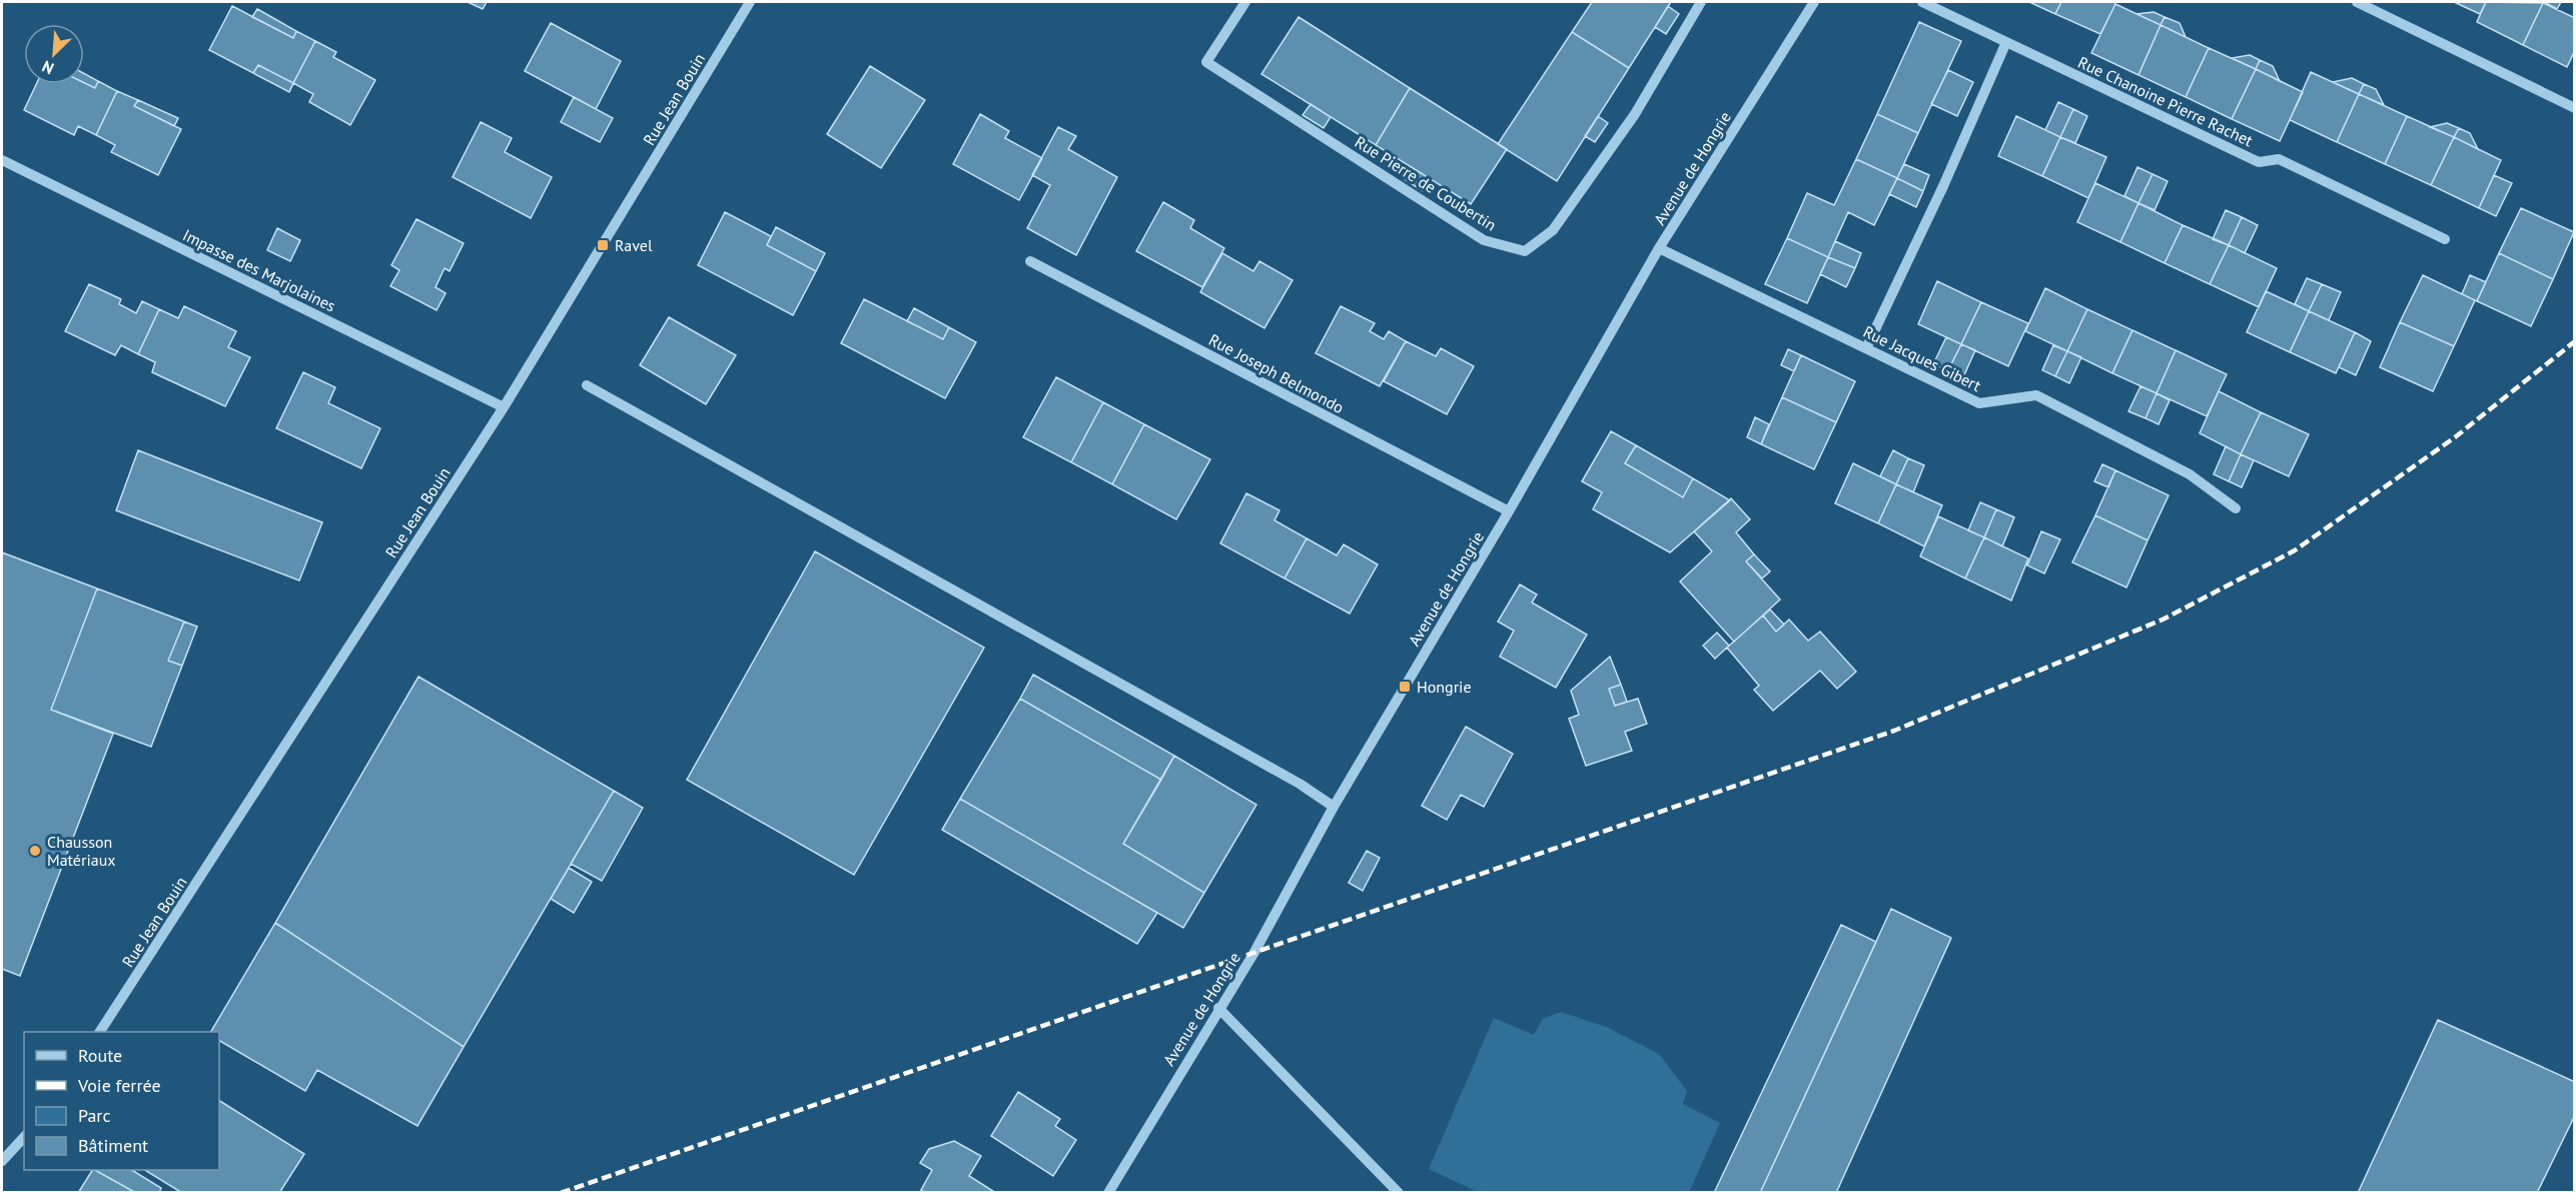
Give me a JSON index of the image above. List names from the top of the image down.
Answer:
{
  "streets": {
    "street": [
      "Rue Jean Bouin",
      "Rue Chanoine Pierre Rachet",
      "Avenue de Hongrie",
      "Rue Pierre de Coubertin",
      "Impasse des Marjolaines",
      "Rue Jacques Gibert",
      "Rue Joseph Belmondo"
    ]
  },
  "crossings": [
    ["Rue Jean Bouin", "Impasse des Marjolaines"],
    ["Avenue de Hongrie", "Rue Jacques Gibert"],
    ["Avenue de Hongrie", "Rue Joseph Belmondo"]
  ],
  "places": {
    "transit": ["Ravel", "Hongrie"],
    "other": ["Chausson Matériaux"]
  },
  "legend": [
    "Route",
    "Voie ferrée",
    "Parc",
    "Bâtiment"
  ],
  "north": "bottom left"
}
